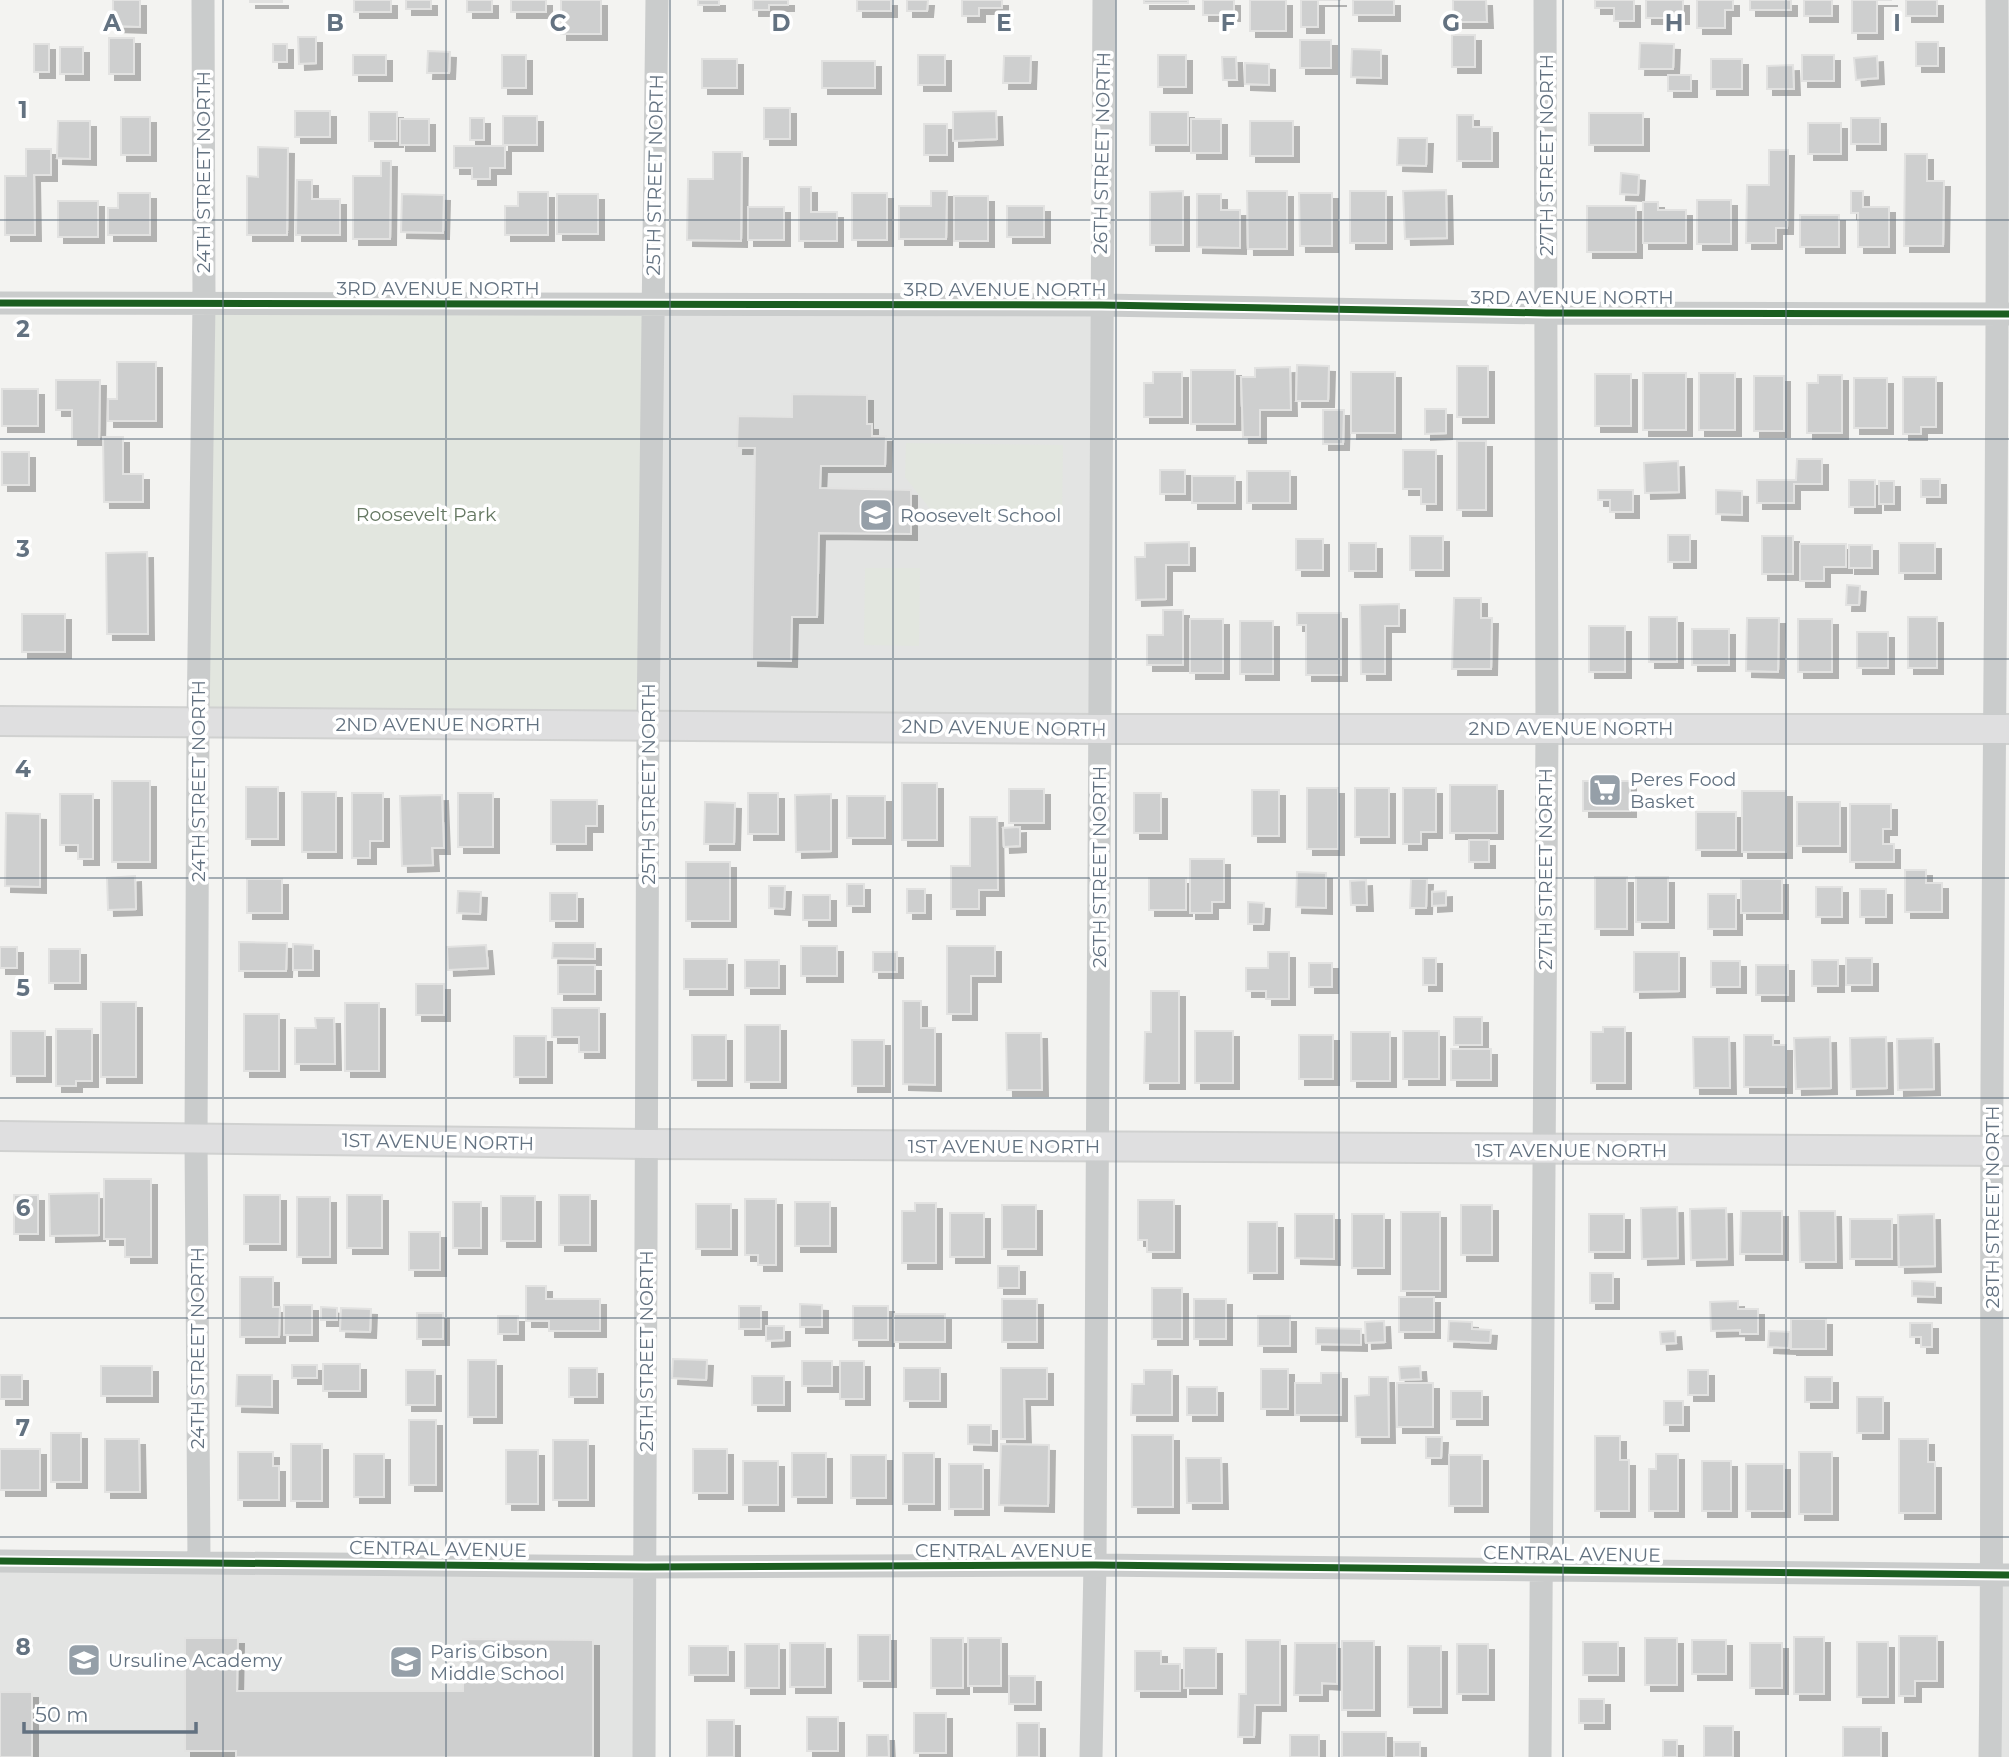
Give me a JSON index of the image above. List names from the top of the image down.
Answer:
{
  "streets": {
    "main road": ["2ND AVENUE NORTH", "1ST AVENUE NORTH"],
    "street": [
      "26TH STREET NORTH",
      "27TH STREET NORTH",
      "24TH STREET NORTH",
      "25TH STREET NORTH",
      "3RD AVENUE NORTH",
      "28TH STREET NORTH",
      "CENTRAL AVENUE"
    ]
  },
  "crossings": [
    ["26TH STREET NORTH", "3RD AVENUE NORTH"],
    ["26TH STREET NORTH", "2ND AVENUE NORTH"],
    ["26TH STREET NORTH", "1ST AVENUE NORTH"],
    ["26TH STREET NORTH", "CENTRAL AVENUE"],
    ["27TH STREET NORTH", "3RD AVENUE NORTH"],
    ["27TH STREET NORTH", "2ND AVENUE NORTH"],
    ["27TH STREET NORTH", "1ST AVENUE NORTH"],
    ["27TH STREET NORTH", "CENTRAL AVENUE"],
    ["24TH STREET NORTH", "3RD AVENUE NORTH"],
    ["24TH STREET NORTH", "2ND AVENUE NORTH"],
    ["24TH STREET NORTH", "1ST AVENUE NORTH"],
    ["24TH STREET NORTH", "CENTRAL AVENUE"],
    ["25TH STREET NORTH", "3RD AVENUE NORTH"],
    ["25TH STREET NORTH", "2ND AVENUE NORTH"],
    ["25TH STREET NORTH", "1ST AVENUE NORTH"],
    ["25TH STREET NORTH", "CENTRAL AVENUE"],
    ["3RD AVENUE NORTH", "28TH STREET NORTH"],
    ["2ND AVENUE NORTH", "28TH STREET NORTH"],
    ["1ST AVENUE NORTH", "28TH STREET NORTH"],
    ["28TH STREET NORTH", "CENTRAL AVENUE"]
  ],
  "parks": ["Roosevelt Park"],
  "places": {
    "school or university": ["Roosevelt School", "Ursuline Academy", "Paris Gibson Middle School"],
    "supermarket": ["Peres Food Basket"]
  },
  "scale_bar": "50 m",
  "grid": {
    "columns": [
      "A",
      "B",
      "C",
      "D",
      "E",
      "F",
      "G",
      "H",
      "I"
    ],
    "rows": [
      "1",
      "2",
      "3",
      "4",
      "5",
      "6",
      "7",
      "8"
    ]
  }
}
